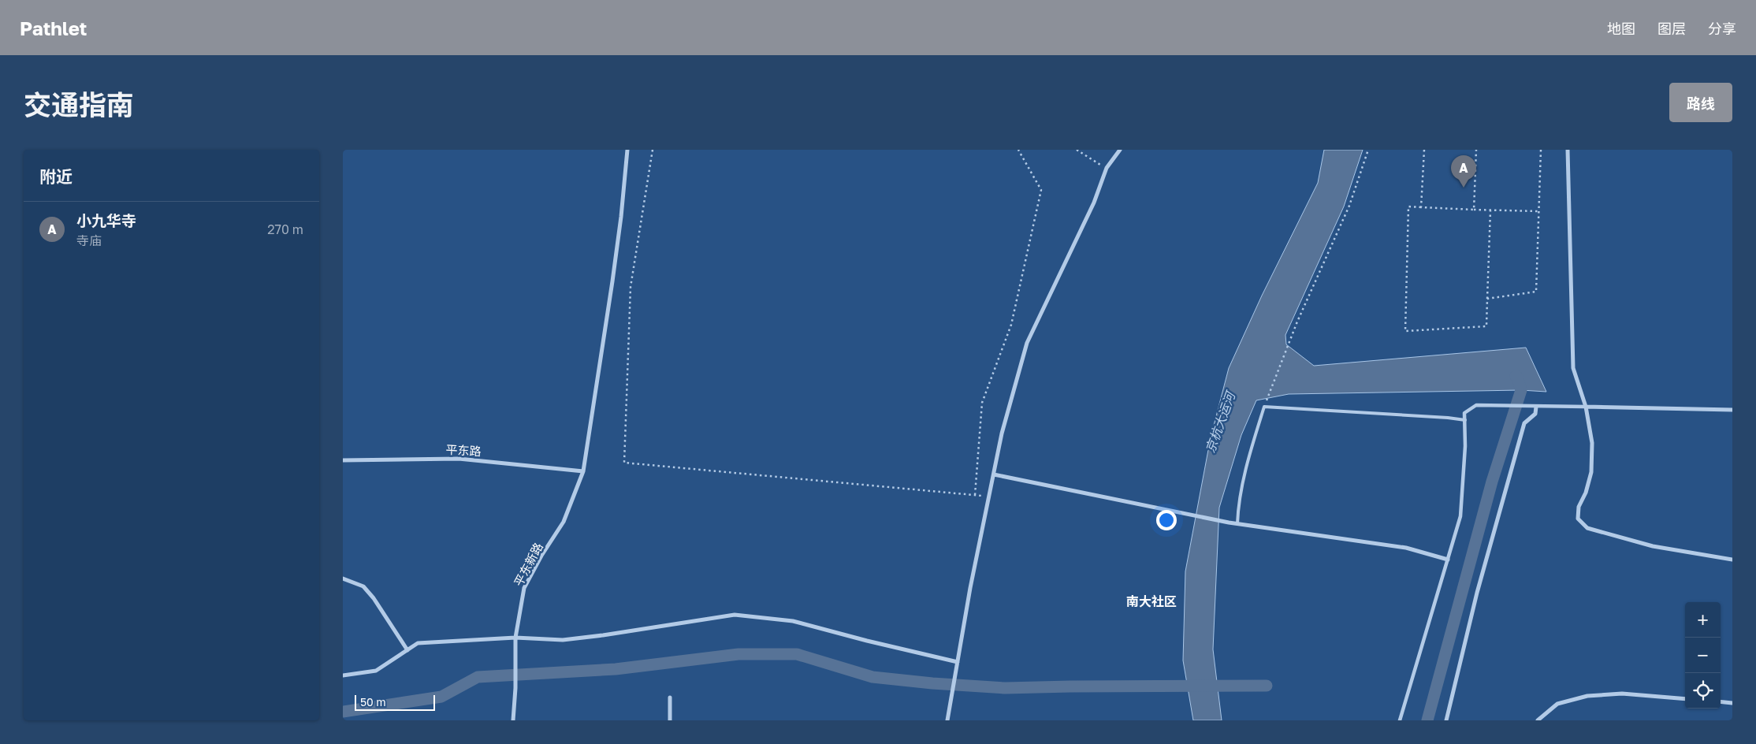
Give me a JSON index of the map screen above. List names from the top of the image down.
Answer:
{
  "streets": {
    "street": ["平东路", "平东新路"]
  },
  "crossings": [
    ["平东路", "平东新路"]
  ],
  "districts": ["南大社区"],
  "water": ["京杭大运河"],
  "scale_bar": "50 m",
  "page": {
    "header": "Pathlet",
    "nav": ["地图", "图层", "分享"],
    "title": "交通指南",
    "buttons": "路线",
    "heading": "附近",
    "pins": "A",
    "list": [
      {
        "mark": "A",
        "name": "小九华寺",
        "note": "寺庙",
        "value": "270 m"
      }
    ],
    "map_buttons": ["+", "−"],
    "scale": "50 m"
  }
}
